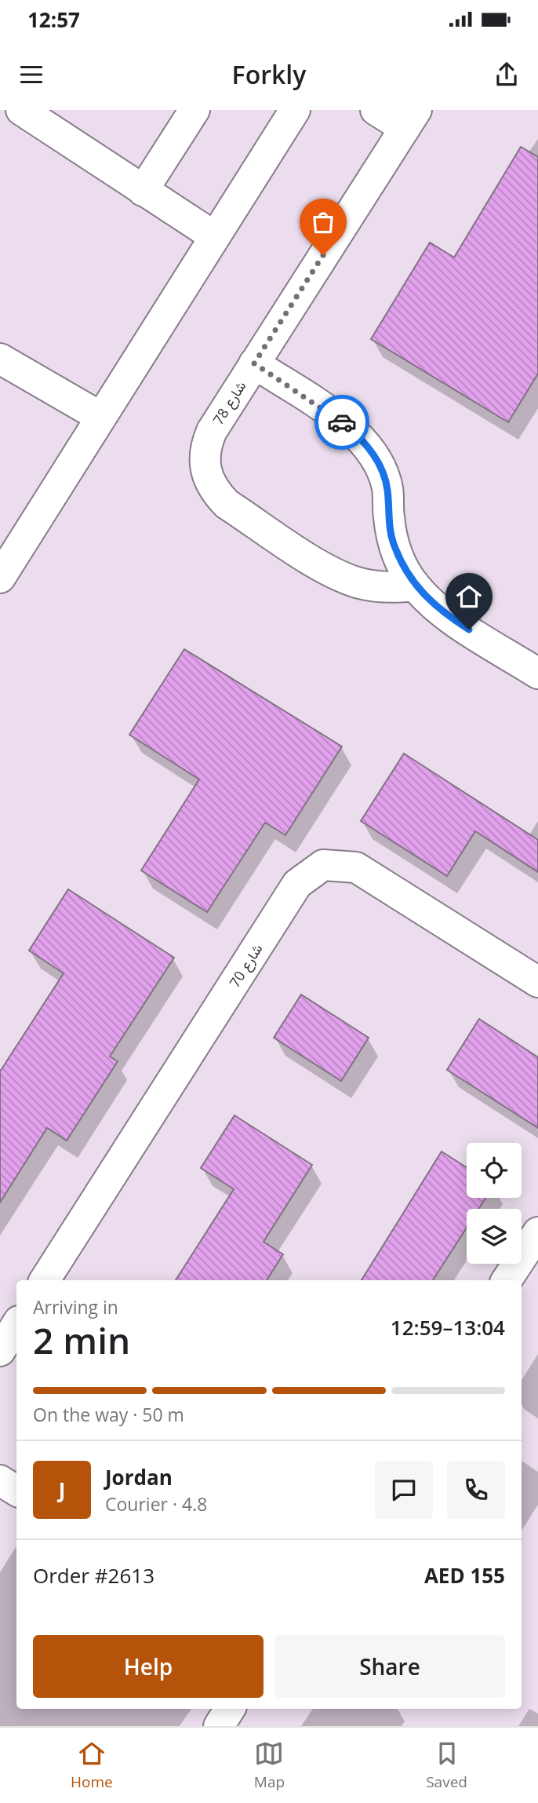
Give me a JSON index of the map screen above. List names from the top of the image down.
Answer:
{
  "streets": {
    "street": ["شارع 78", "شارع 70"]
  },
  "page": {
    "status": "12:57",
    "header": "Forkly",
    "heading": ["2 min", "Arriving in", "12:59–13:04"],
    "panel": [
      "Jordan",
      "Courier · 4.8",
      "Order #2613",
      "AED 155"
    ],
    "bar": "On the way · 50 m",
    "round": "J",
    "buttons": ["Help", "Share"],
    "tabs": ["Home", "Map", "Saved"]
  }
}
